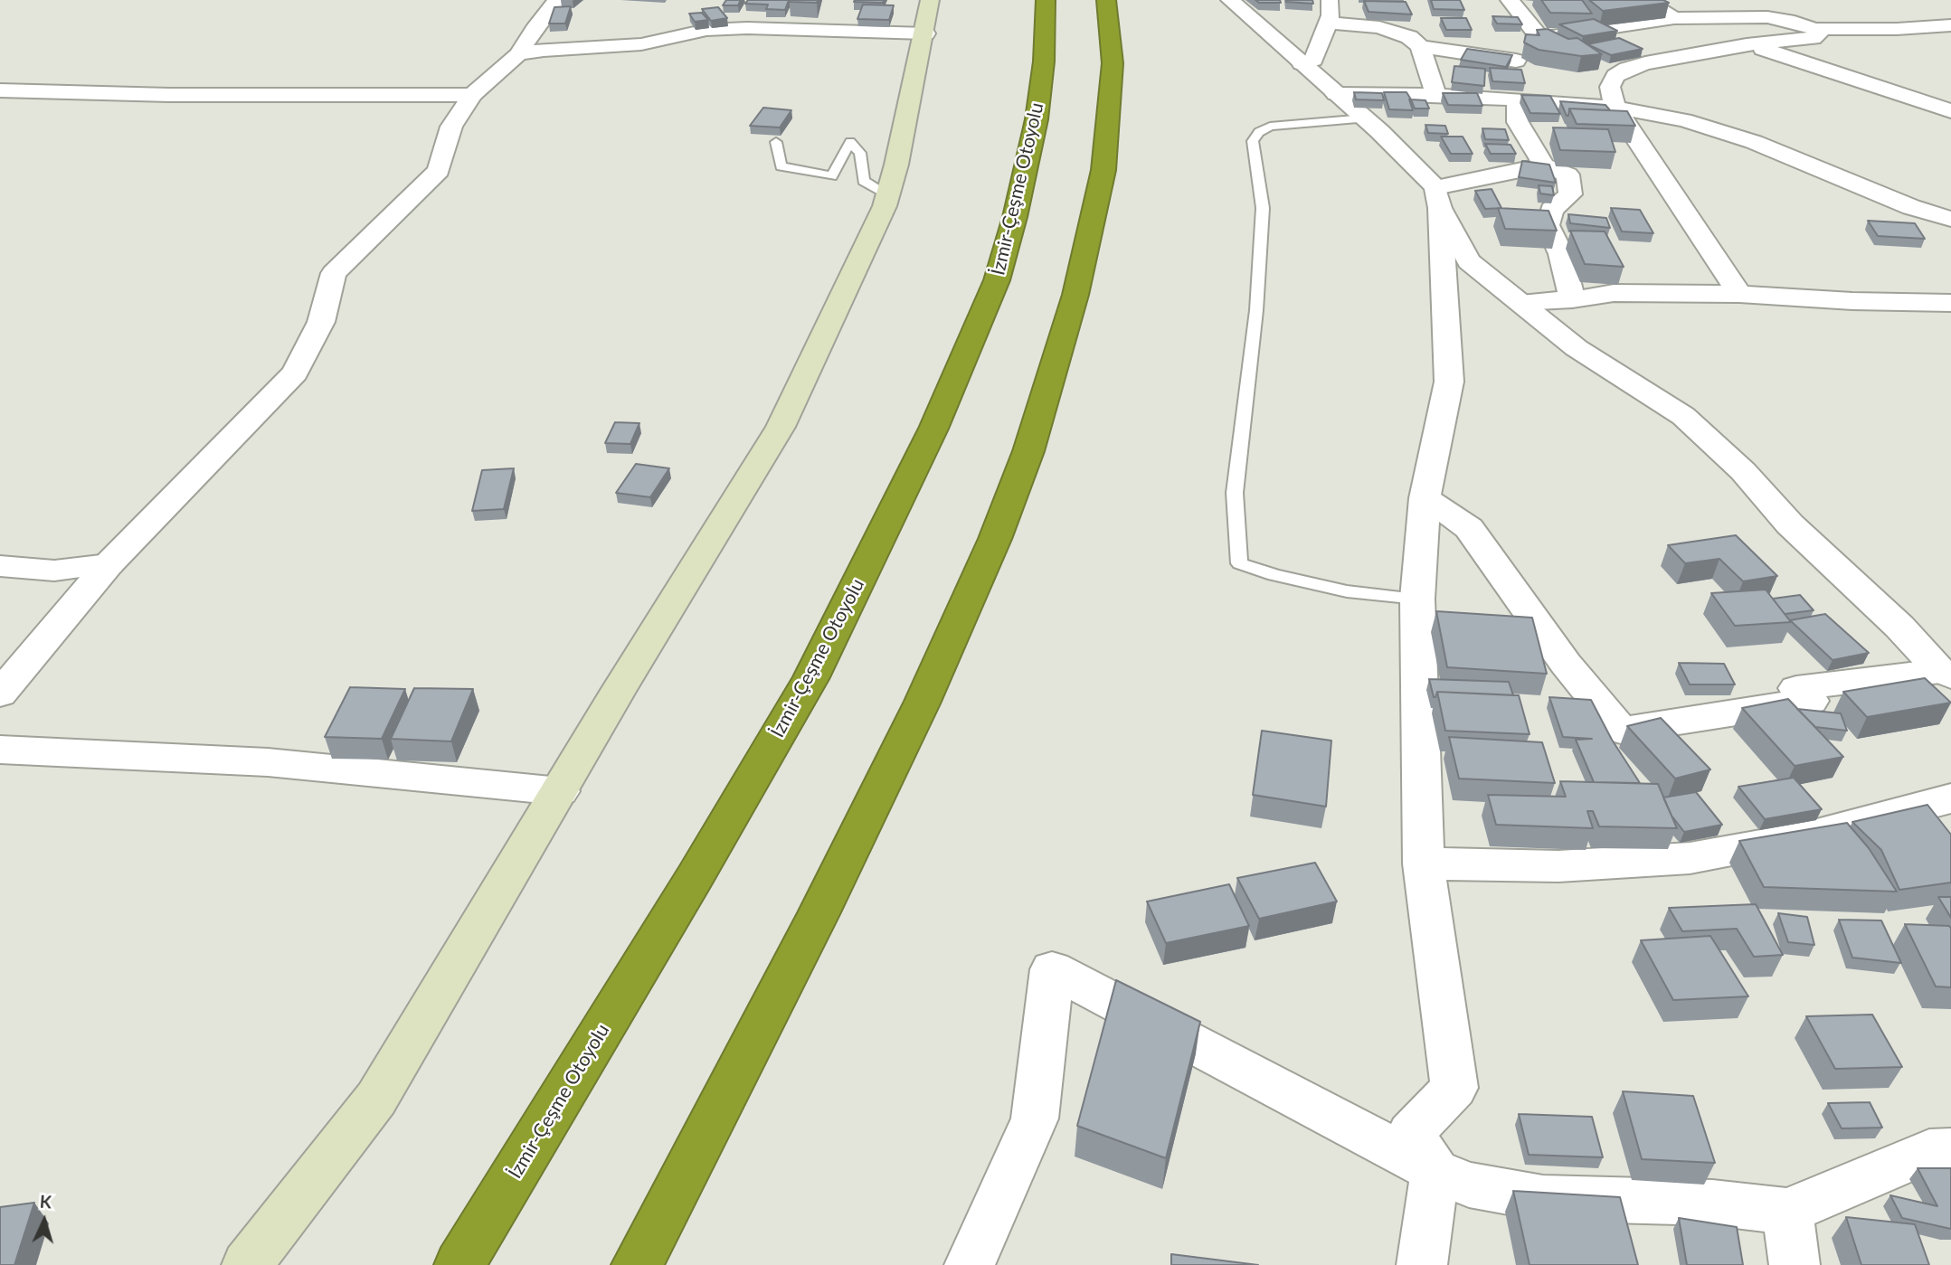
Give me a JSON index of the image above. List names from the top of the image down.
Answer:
{
  "streets": {
    "highway": ["İzmir-Çeşme Otoyolu"]
  },
  "north": "top"
}
